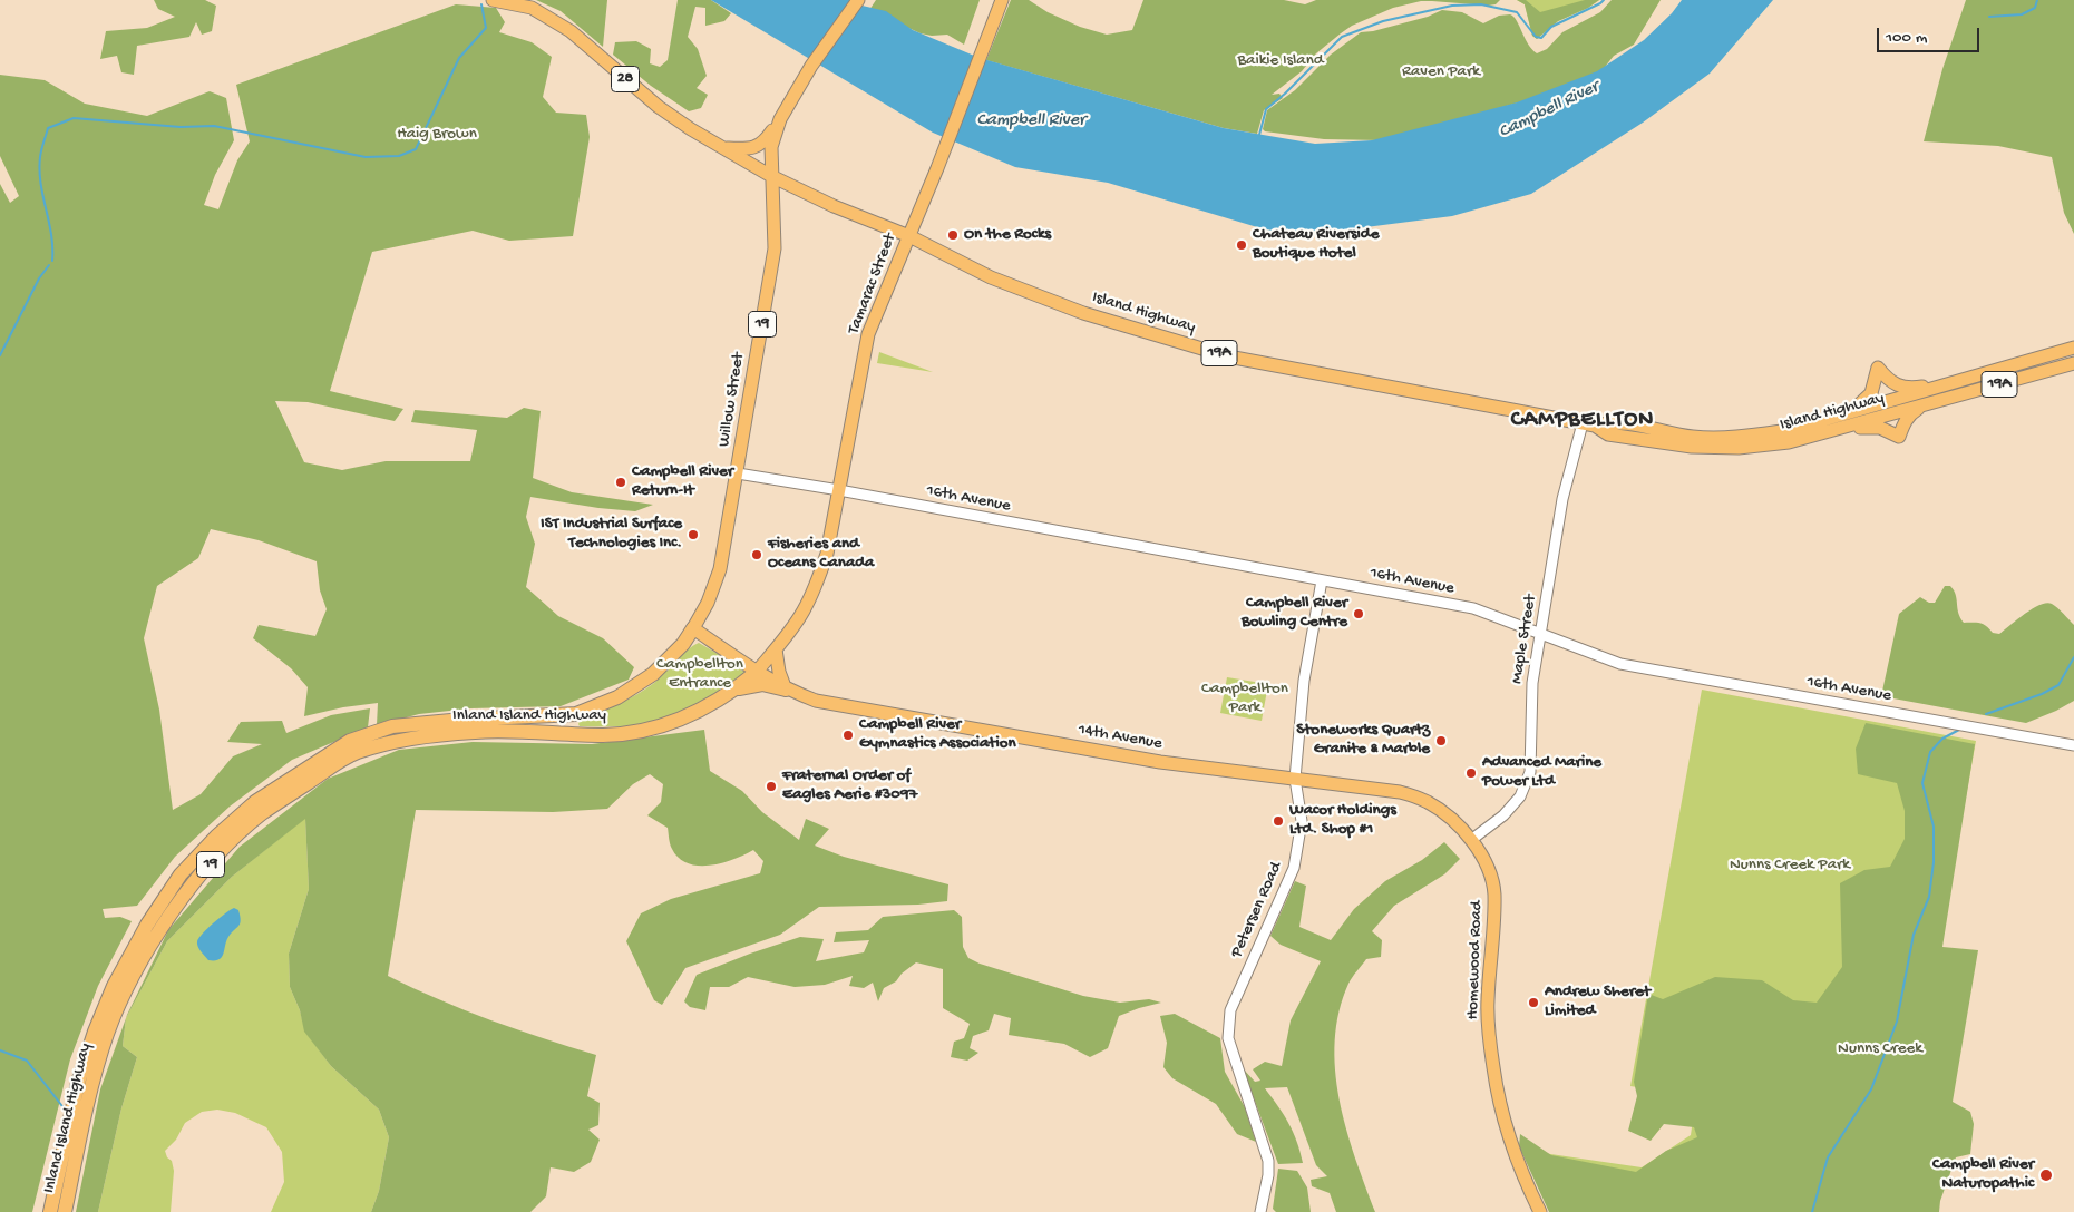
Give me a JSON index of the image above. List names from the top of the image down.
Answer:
{
  "streets": {
    "highway": ["19", "Inland Island Highway"],
    "main road": [
      "28",
      "Tamarac Street",
      "Island Highway",
      "19A",
      "Willow Street",
      "14th Avenue",
      "Homewood Road"
    ],
    "street": ["16th Avenue", "Maple Street", "Petersen Road"]
  },
  "crossings": [
    ["28", "Island Highway"],
    ["28", "Willow Street"],
    ["Tamarac Street", "Island Highway"],
    ["Tamarac Street", "16th Avenue"],
    ["Tamarac Street", "Inland Island Highway"],
    ["Tamarac Street", "14th Avenue"],
    ["Island Highway", "Willow Street"],
    ["Island Highway", "Maple Street"],
    ["Willow Street", "16th Avenue"],
    ["Willow Street", "Inland Island Highway"],
    ["16th Avenue", "Maple Street"],
    ["16th Avenue", "Petersen Road"],
    ["Maple Street", "14th Avenue"],
    ["Maple Street", "Homewood Road"],
    ["Inland Island Highway", "14th Avenue"],
    ["14th Avenue", "Petersen Road"],
    ["14th Avenue", "Homewood Road"]
  ],
  "districts": ["CAMPBELLTON"],
  "water": ["Campbell River"],
  "parks": [
    "Baikie Island",
    "Raven Park",
    "Haig Brown",
    "Campbellton Entrance",
    "Campbellton Park",
    "Nunns Creek Park",
    "Nunns Creek"
  ],
  "places": [
    "On the Rocks",
    "Chateau Riverside Boutique Hotel",
    "Campbell River Return-It",
    "IST Industrial Surface Technologies Inc.",
    "Fisheries and Oceans Canada",
    "Campbell River Bowling Centre",
    "Campbell River Gymnastics Association",
    "Stoneworks Quartz Granite & Marble",
    "Advanced Marine Power Ltd",
    "Fraternal Order of Eagles Aerie #3097",
    "Wacor Holdings Ltd. Shop #1",
    "Andrew Sheret Limited",
    "Campbell River Naturopathic"
  ],
  "scale_bar": "100 m"
}
